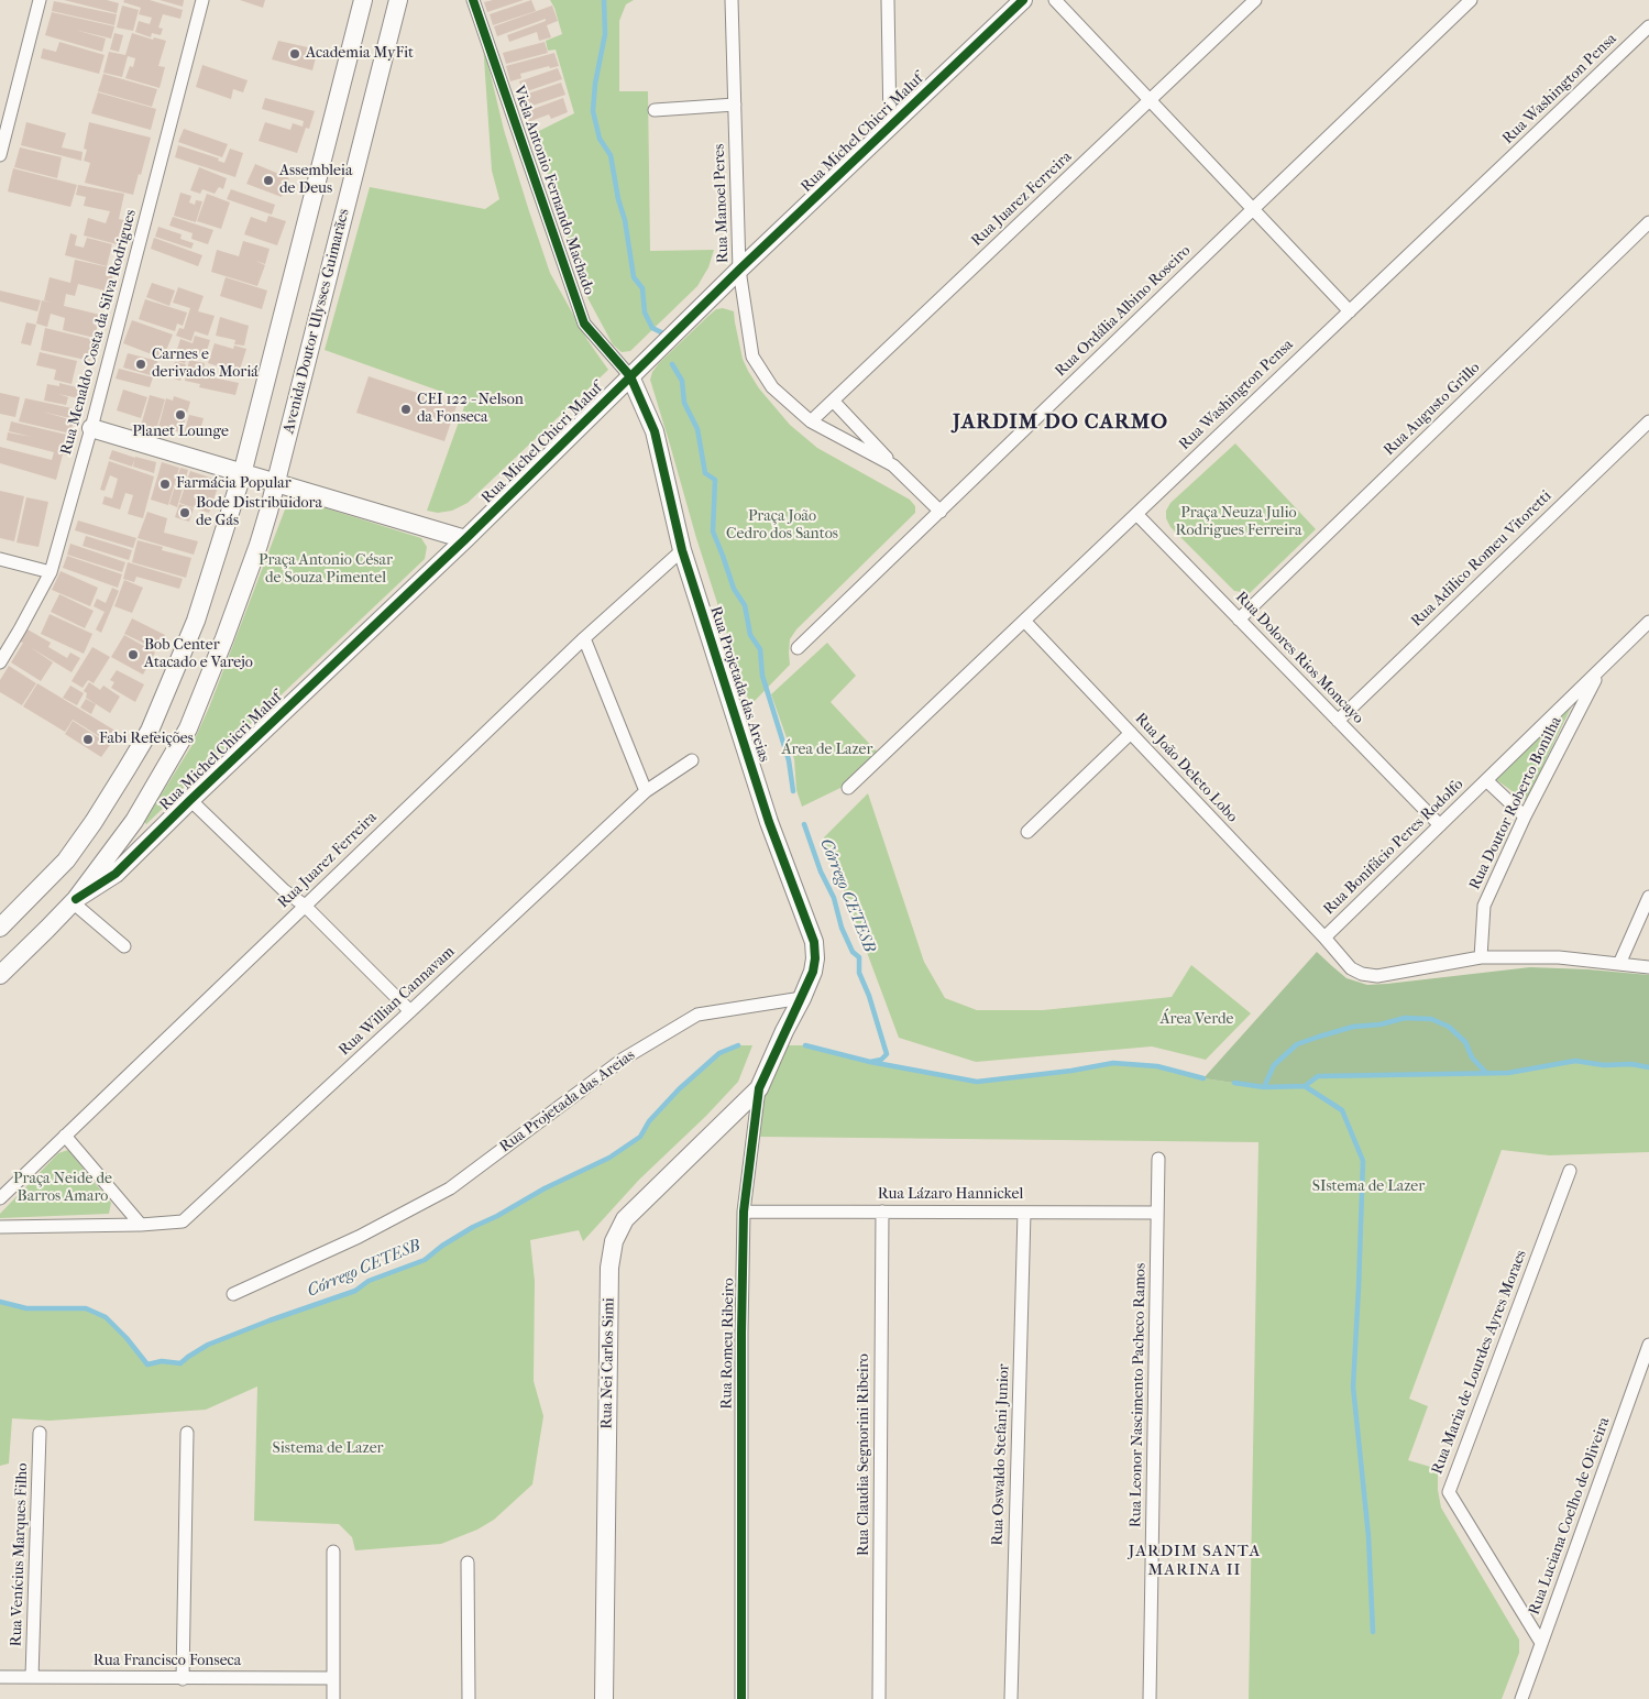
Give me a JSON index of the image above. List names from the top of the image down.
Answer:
{
  "streets": {
    "street": [
      "Rua Washington Pensa",
      "Rua Michel Chicri Maluf",
      "Viela Antonio Fernando Machado",
      "Rua Juarez Ferreira",
      "Rua Manoel Peres",
      "Rua Ordália Albino Roseiro",
      "Avenida Doutor Ulysses Guimarães",
      "Rua Menaldo Costa da Silva Rodrigues",
      "Rua Augusto Grillo",
      "Rua Adilico Romeu Vitoretti",
      "Rua Dolores Rios Moncayo",
      "Rua Projetada das Areias",
      "Rua João Deleto Lobo",
      "Rua Doutor Roberto Bonilha",
      "Rua Bonifácio Peres Rodolfo",
      "Rua Willian Cannavam",
      "Rua Lázaro Hannickel",
      "Rua Romeu Ribeiro",
      "Rua Maria de Lourdes Ayres Moraes",
      "Rua Nei Carlos Simi",
      "Rua Leonor Nascimento Pacheco Ramos",
      "Rua Claudia Segnorini Ribeiro",
      "Rua Oswaldo Stefani Junior",
      "Rua Luciana Coelho de Oliveira",
      "Rua Venícius Marques Filho",
      "Rua Francisco Fonseca"
    ]
  },
  "crossings": [
    ["Rua Washington Pensa", "Rua Dolores Rios Moncayo"],
    ["Rua Washington Pensa", "Rua João Deleto Lobo"],
    ["Rua Michel Chicri Maluf", "Viela Antonio Fernando Machado"],
    ["Rua Michel Chicri Maluf", "Rua Manoel Peres"],
    ["Rua Michel Chicri Maluf", "Avenida Doutor Ulysses Guimarães"],
    ["Rua Michel Chicri Maluf", "Rua Projetada das Areias"],
    ["Viela Antonio Fernando Machado", "Rua Projetada das Areias"],
    ["Rua Juarez Ferreira", "Rua Manoel Peres"],
    ["Rua Juarez Ferreira", "Rua Projetada das Areias"],
    ["Rua Manoel Peres", "Rua Ordália Albino Roseiro"],
    ["Rua Augusto Grillo", "Rua Dolores Rios Moncayo"],
    ["Rua Adilico Romeu Vitoretti", "Rua Dolores Rios Moncayo"],
    ["Rua Dolores Rios Moncayo", "Rua Bonifácio Peres Rodolfo"],
    ["Rua Projetada das Areias", "Rua Romeu Ribeiro"],
    ["Rua João Deleto Lobo", "Rua Doutor Roberto Bonilha"],
    ["Rua João Deleto Lobo", "Rua Bonifácio Peres Rodolfo"],
    ["Rua Doutor Roberto Bonilha", "Rua Bonifácio Peres Rodolfo"],
    ["Rua Lázaro Hannickel", "Rua Romeu Ribeiro"],
    ["Rua Lázaro Hannickel", "Rua Leonor Nascimento Pacheco Ramos"],
    ["Rua Lázaro Hannickel", "Rua Claudia Segnorini Ribeiro"],
    ["Rua Lázaro Hannickel", "Rua Oswaldo Stefani Junior"],
    ["Rua Romeu Ribeiro", "Rua Nei Carlos Simi"],
    ["Rua Maria de Lourdes Ayres Moraes", "Rua Luciana Coelho de Oliveira"],
    ["Rua Venícius Marques Filho", "Rua Francisco Fonseca"]
  ],
  "districts": ["JARDIM DO CARMO", "JARDIM SANTA MARINA II"],
  "water": ["Córrego CETESB"],
  "parks": [
    "Praça Neuza Julio Rodrigues Ferreira",
    "Praça João Cedro dos Santos",
    "Praça Antonio César de Souza Pimentel",
    "Área de Lazer",
    "Área Verde",
    "Praça Neide de Barros Amaro",
    "SIstema de Lazer",
    "Sistema de Lazer"
  ],
  "places": [
    "Academia MyFit",
    "Assembleia de Deus",
    "Carnes e derivados Moriá",
    "CEI 122 - Nelson da Fonseca",
    "Planet Lounge",
    "Farmácia Popular",
    "Bode Distribuidora de Gás",
    "Bob Center Atacado e Varejo",
    "Fabi Refeições"
  ]
}
